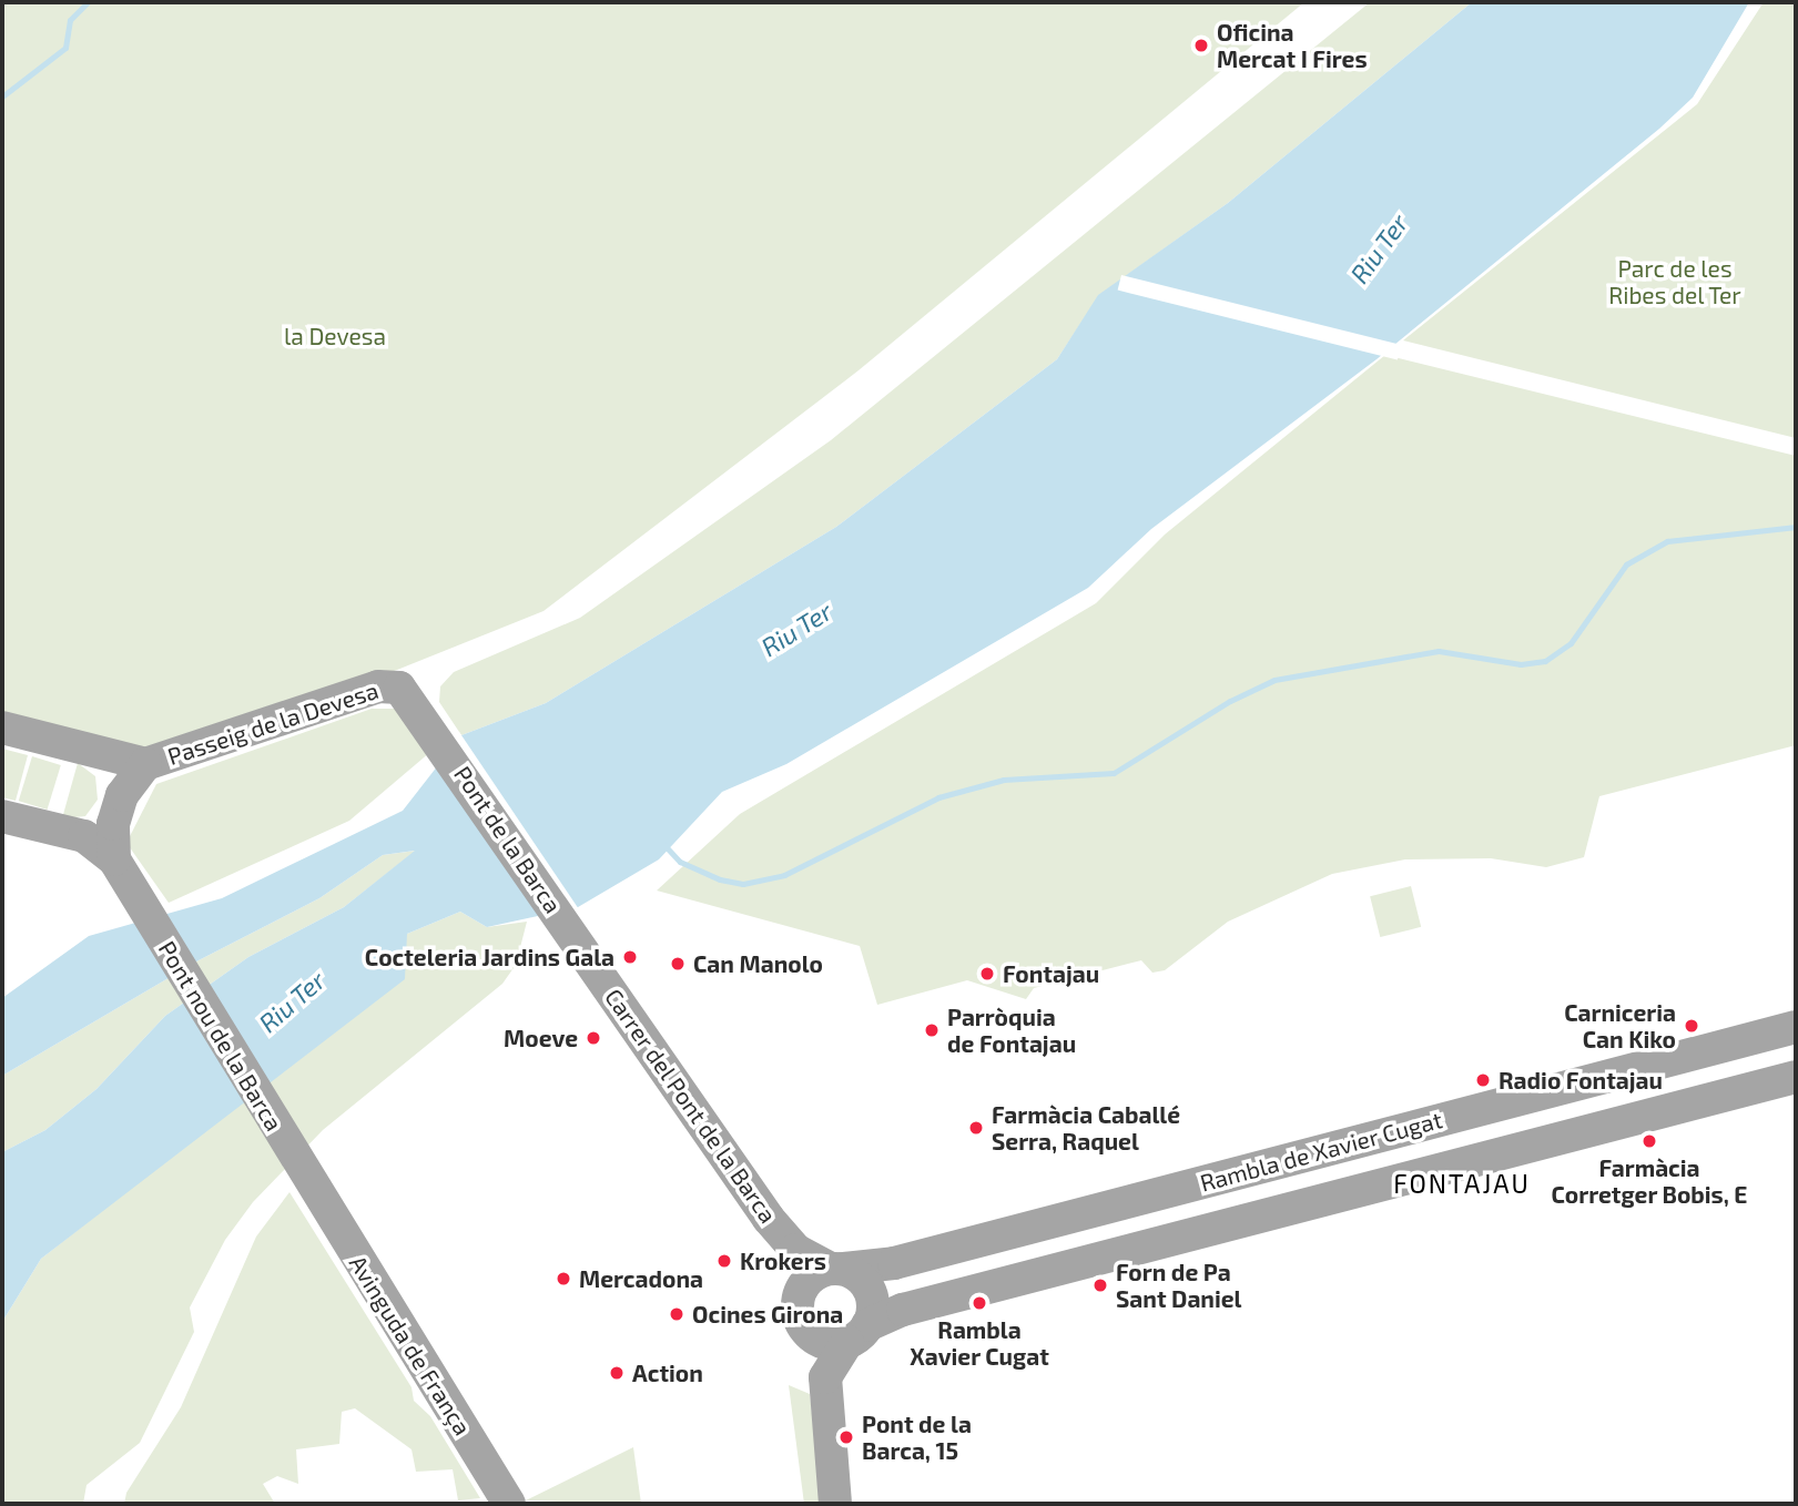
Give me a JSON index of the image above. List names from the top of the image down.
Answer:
{
  "streets": {
    "main road": [
      "Passeig de la Devesa",
      "Pont de la Barca",
      "Pont nou de la Barca",
      "Carrer del Pont de la Barca",
      "Rambla de Xavier Cugat",
      "Avinguda de França"
    ]
  },
  "crossings": [
    ["Passeig de la Devesa", "Pont de la Barca"],
    ["Passeig de la Devesa", "Pont nou de la Barca"],
    ["Pont de la Barca", "Carrer del Pont de la Barca"],
    ["Pont nou de la Barca", "Avinguda de França"],
    ["Carrer del Pont de la Barca", "Rambla de Xavier Cugat"]
  ],
  "districts": ["FONTAJAU"],
  "water": ["Riu Ter"],
  "parks": ["Parc de les Ribes del Ter", "la Devesa"],
  "places": [
    "Oficina Mercat I Fires",
    "Cocteleria Jardins Gala",
    "Can Manolo",
    "Fontajau",
    "Carniceria Can Kiko",
    "Parròquia de Fontajau",
    "Moeve",
    "Radio Fontajau",
    "Farmàcia Caballé Serra, Raquel",
    "Farmàcia Corretger Bobis, E",
    "Krokers",
    "Mercadona",
    "Forn de Pa Sant Daniel",
    "Rambla Xavier Cugat",
    "Ocines Girona",
    "Action",
    "Pont de la Barca, 15"
  ]
}
